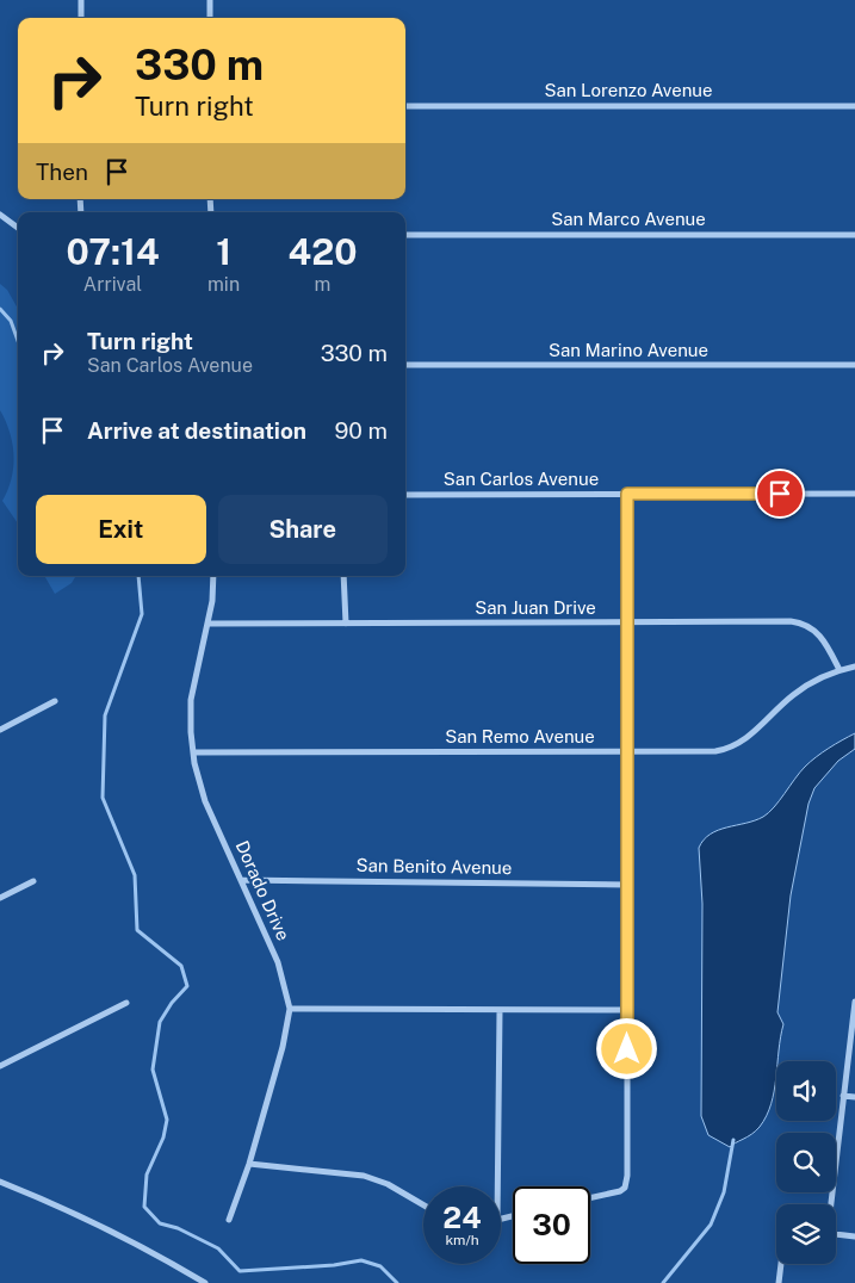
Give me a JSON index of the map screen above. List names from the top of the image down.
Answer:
{
  "streets": {
    "street": [
      "San Lorenzo Avenue",
      "San Marco Avenue",
      "San Marino Avenue",
      "San Carlos Avenue",
      "San Juan Drive",
      "San Remo Avenue",
      "San Benito Avenue",
      "Dorado Drive"
    ]
  },
  "crossings": [
    ["San Juan Drive", "San Remo Avenue"],
    ["San Juan Drive", "Dorado Drive"],
    ["San Remo Avenue", "Dorado Drive"],
    ["San Benito Avenue", "Dorado Drive"]
  ],
  "page": {
    "turn": ["330 m", "Turn right"],
    "then": "Then",
    "eta": [
      "07:14",
      "Arrival",
      "1",
      "min",
      "420",
      "m"
    ],
    "list": [
      {
        "name": "Turn right",
        "note": "San Carlos Avenue",
        "value": "330 m"
      },
      {
        "name": "Arrive at destination",
        "value": "90 m"
      }
    ],
    "buttons": ["Exit", "Share"],
    "speed": "24 km/h",
    "limit": "30"
  }
}
